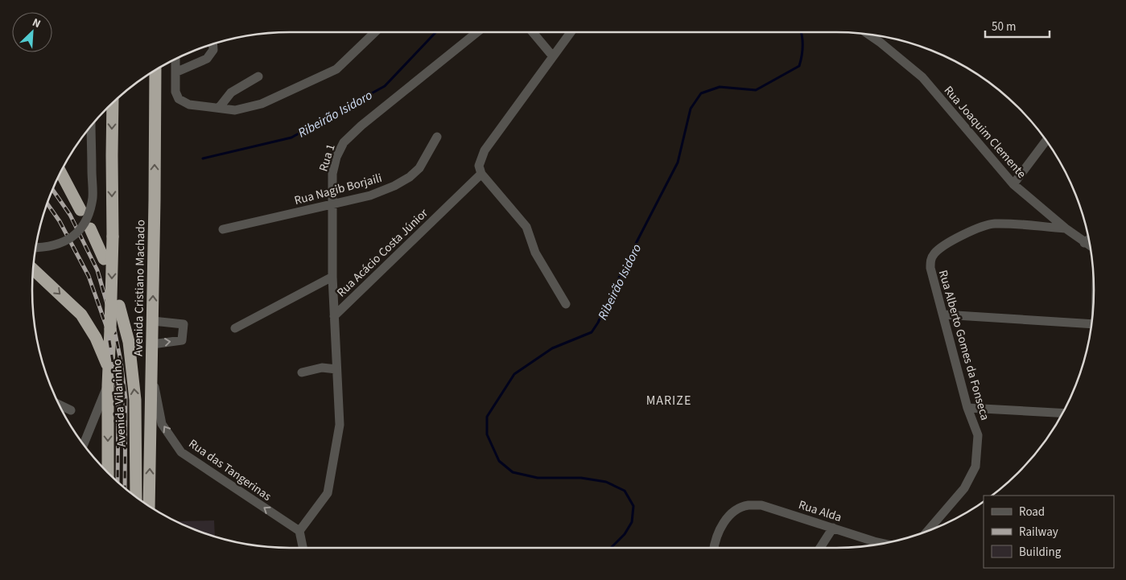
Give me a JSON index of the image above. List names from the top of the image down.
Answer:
{
  "streets": {
    "highway": ["Avenida Cristiano Machado", "Avenida Vilarinho"],
    "street": [
      "Rua Joaquim Clemente",
      "Rua 1",
      "Rua Nagib Borjaili",
      "Rua Acácio Costa Júnior",
      "Rua Alberto Gomes da Fonseca",
      "Rua das Tangerinas",
      "Rua Alda"
    ]
  },
  "crossings": [
    ["Rua Joaquim Clemente", "Rua Alberto Gomes da Fonseca"],
    ["Rua 1", "Rua Nagib Borjaili"],
    ["Rua 1", "Rua Acácio Costa Júnior"],
    ["Avenida Cristiano Machado", "Rua das Tangerinas"]
  ],
  "one_way": ["Rua das Tangerinas"],
  "districts": ["MARIZE"],
  "water": ["Ribeirão Isidoro"],
  "legend": ["Road", "Railway", "Building"],
  "scale_bar": "50 m",
  "north": "top right"
}
